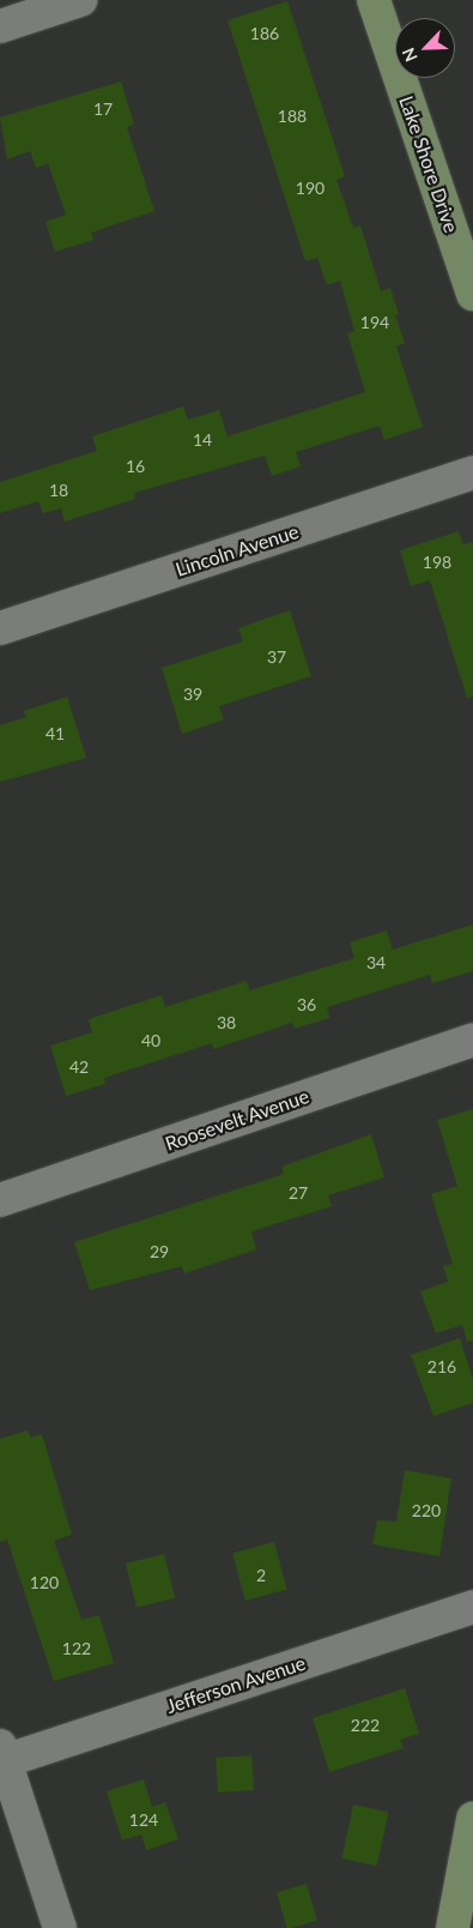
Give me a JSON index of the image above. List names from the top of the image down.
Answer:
{
  "streets": {
    "street": [
      "Lake Shore Drive",
      "Lincoln Avenue",
      "Roosevelt Avenue",
      "Jefferson Avenue"
    ]
  },
  "house_numbers": [
    "186",
    "17",
    "188",
    "190",
    "194",
    "14",
    "16",
    "18",
    "198",
    "37",
    "39",
    "41",
    "34",
    "36",
    "38",
    "40",
    "42",
    "27",
    "29",
    "216",
    "220",
    "2",
    "120",
    "122",
    "222",
    "124"
  ],
  "north": "bottom left"
}
